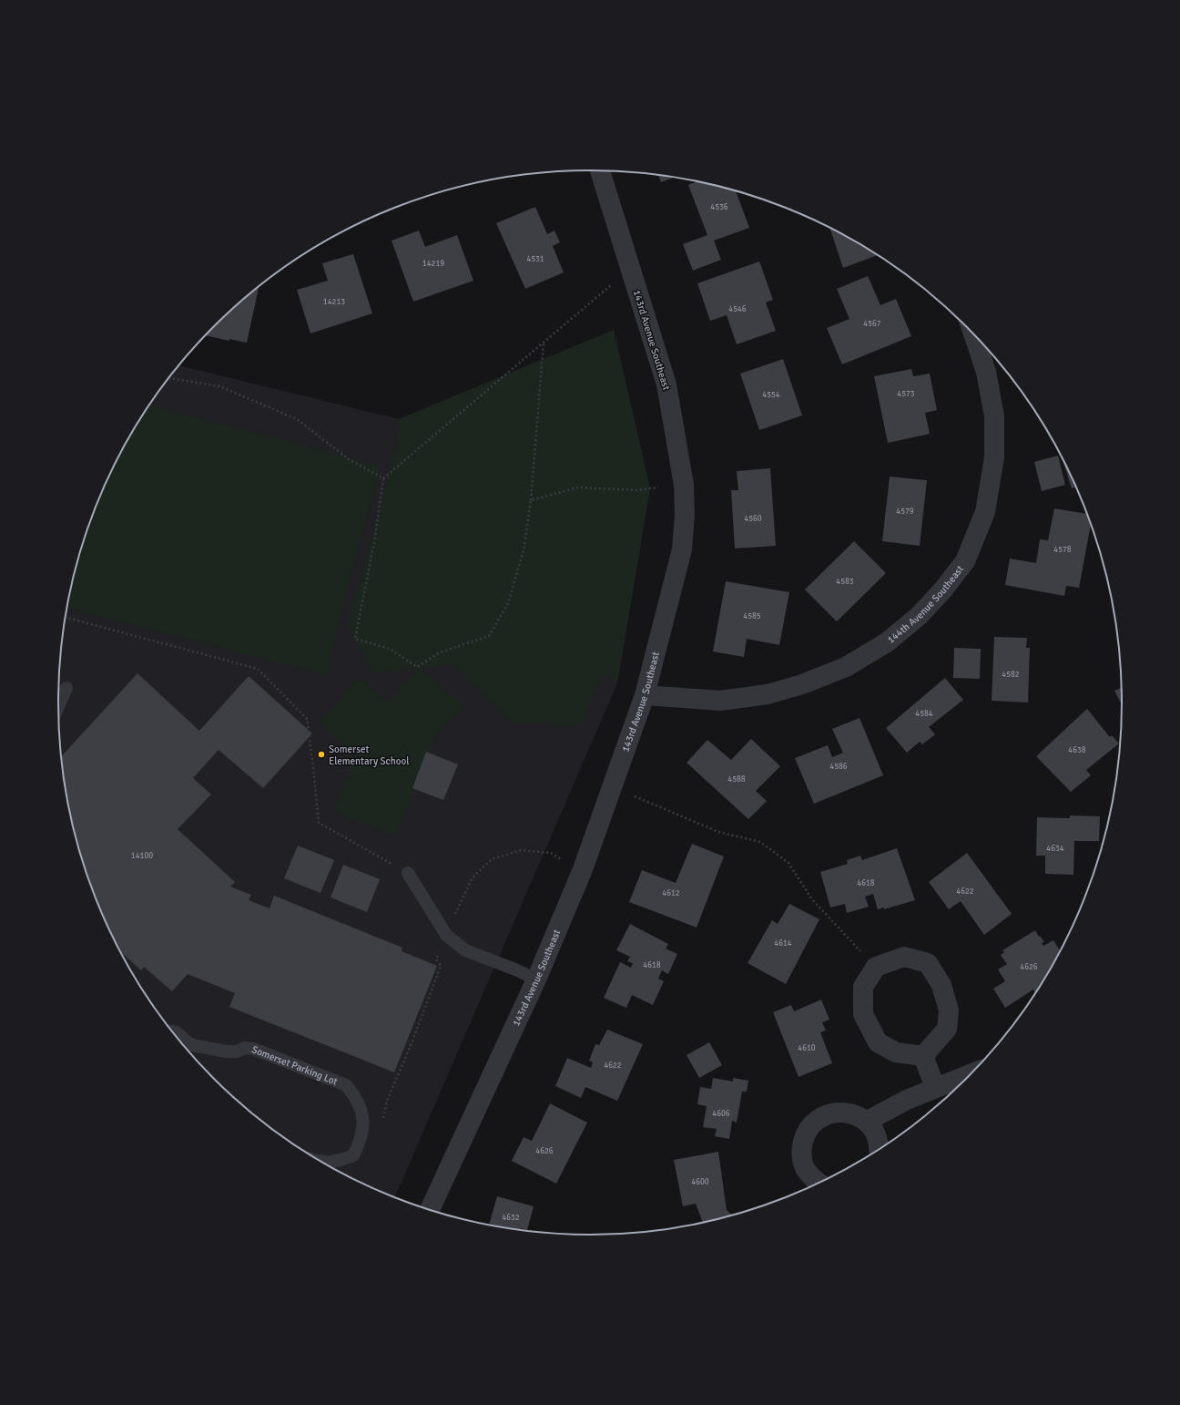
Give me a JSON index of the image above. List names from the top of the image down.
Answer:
{
  "streets": {
    "street": ["143rd Avenue Southeast", "144th Avenue Southeast"],
    "lane": ["Somerset Parking Lot"]
  },
  "crossings": [
    ["143rd Avenue Southeast", "144th Avenue Southeast"]
  ],
  "places": ["Somerset Elementary School"],
  "house_numbers": [
    "4536",
    "4531",
    "14219",
    "14213",
    "4546",
    "4567",
    "4573",
    "4554",
    "4579",
    "4560",
    "4578",
    "4583",
    "4585",
    "4582",
    "4584",
    "4638",
    "4586",
    "4588",
    "4634",
    "14100",
    "4618",
    "4622",
    "4612",
    "4614",
    "4618",
    "4626",
    "4610",
    "4622",
    "4606",
    "4626",
    "4600",
    "4632"
  ]
}
